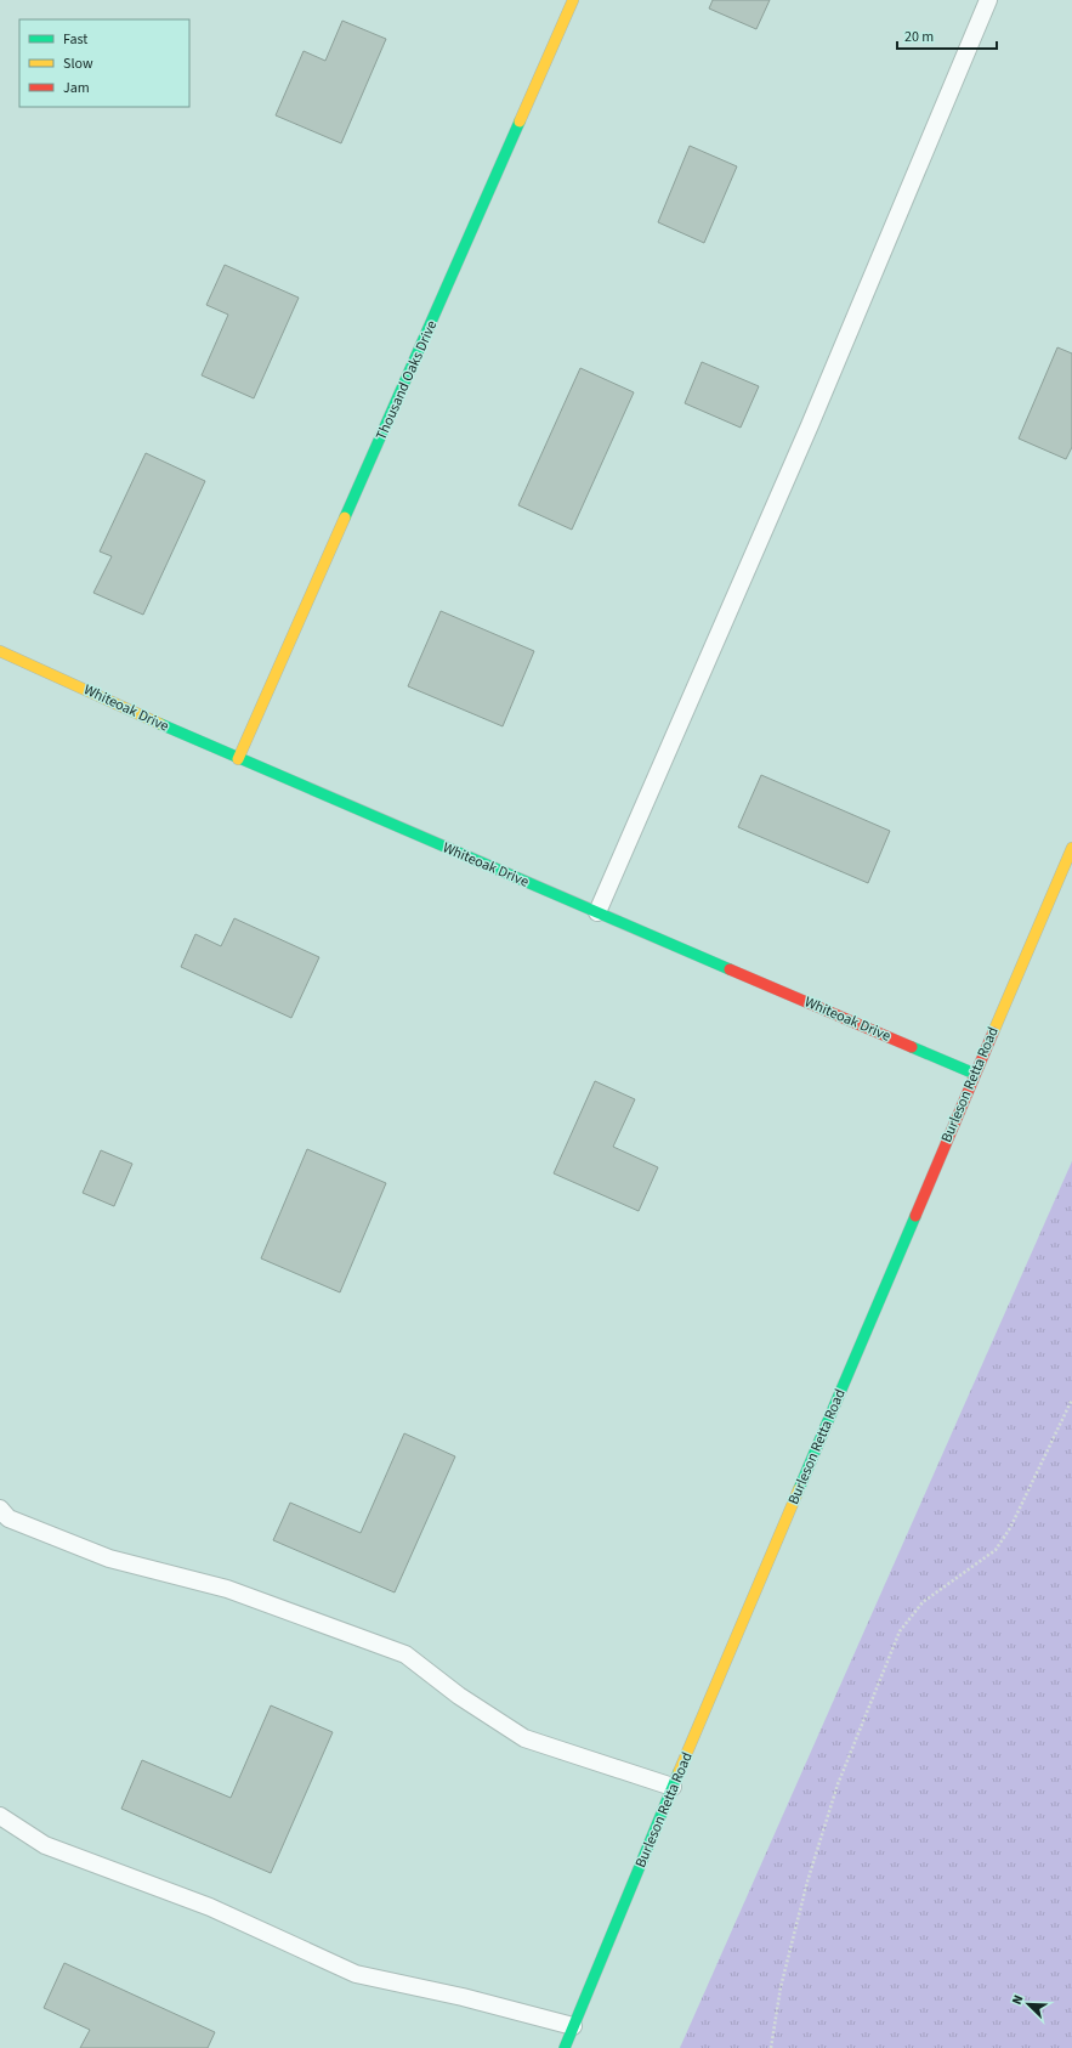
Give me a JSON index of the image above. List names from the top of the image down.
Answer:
{
  "streets": {
    "street": ["Thousand Oaks Drive", "Whiteoak Drive", "Burleson Retta Road"]
  },
  "crossings": [
    ["Thousand Oaks Drive", "Whiteoak Drive"],
    ["Whiteoak Drive", "Burleson Retta Road"]
  ],
  "legend": ["Fast", "Slow", "Jam"],
  "scale_bar": "20 m",
  "north": "top left"
}
